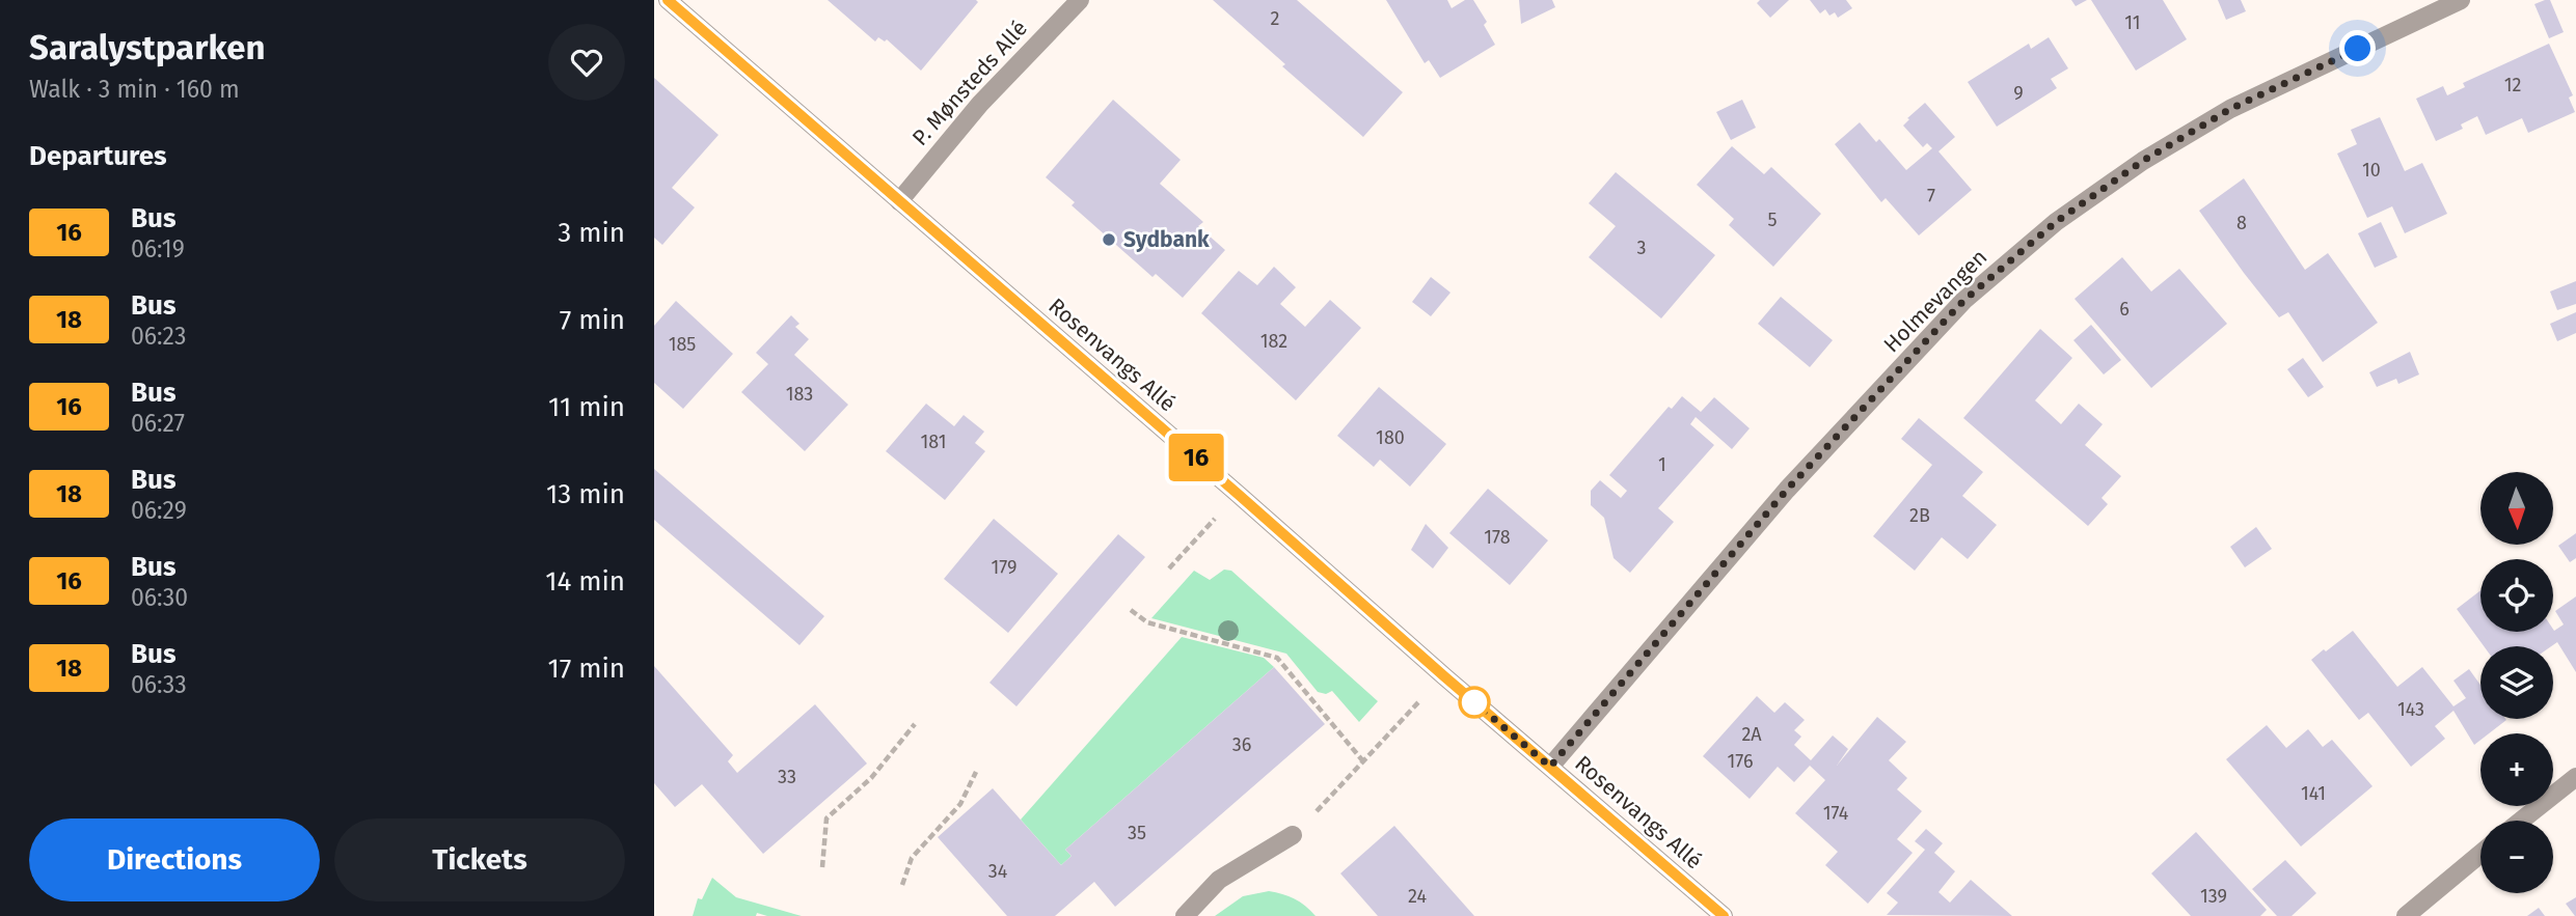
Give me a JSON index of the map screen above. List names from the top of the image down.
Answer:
{
  "streets": {
    "street": ["P. Mønsteds Allé", "Holmevangen", "Rosenvangs Allé"]
  },
  "crossings": [
    ["P. Mønsteds Allé", "Rosenvangs Allé"],
    ["Holmevangen", "Rosenvangs Allé"]
  ],
  "places": ["Sydbank"],
  "lines": ["bus line 16"],
  "house_numbers": [
    "2",
    "11",
    "12",
    "9",
    "10",
    "7",
    "5",
    "8",
    "3",
    "6",
    "182",
    "185",
    "183",
    "180",
    "181",
    "1",
    "2B",
    "178",
    "179",
    "143",
    "2A",
    "36",
    "176",
    "33",
    "141",
    "174",
    "35",
    "34",
    "24",
    "139"
  ],
  "north": "bottom",
  "page": {
    "heading": [
      ["Saralystparken", "Walk · 3 min · 160 m"],
      "Departures"
    ],
    "on_map": "16",
    "list": [
      {
        "mark": "16",
        "name": "Bus",
        "note": "06:19",
        "value": "3 min"
      },
      {
        "mark": "18",
        "name": "Bus",
        "note": "06:23",
        "value": "7 min"
      },
      {
        "mark": "16",
        "name": "Bus",
        "note": "06:27",
        "value": "11 min"
      },
      {
        "mark": "18",
        "name": "Bus",
        "note": "06:29",
        "value": "13 min"
      },
      {
        "mark": "16",
        "name": "Bus",
        "note": "06:30",
        "value": "14 min"
      },
      {
        "mark": "18",
        "name": "Bus",
        "note": "06:33",
        "value": "17 min"
      }
    ],
    "map_buttons": ["+", "−"],
    "buttons": ["Directions", "Tickets"]
  }
}
